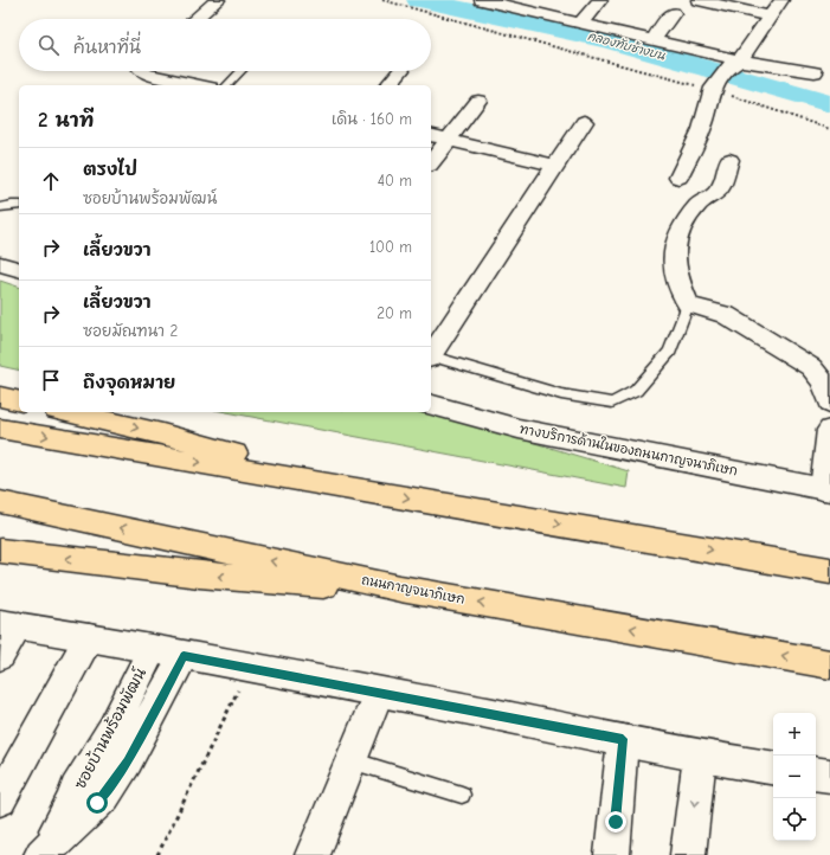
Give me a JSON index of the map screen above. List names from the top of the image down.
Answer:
{
  "streets": {
    "highway": ["ถนนกาญจนาภิเษก"],
    "main road": ["ทางบริการด้านในของถนนกาญจนาภิเษก"],
    "street": ["ซอยบ้านพร้อมพัฒน์"]
  },
  "water": ["คลองทับช้างบน"],
  "page": {
    "search": "ค้นหาที่นี่",
    "heading": ["2 นาที", "เดิน · 160 m"],
    "list": [
      ["ตรงไป", "ซอยบ้านพร้อมพัฒน์", "40 m"],
      ["เลี้ยวขวา", "100 m"],
      ["เลี้ยวขวา", "ซอยมัณฑนา 2", "20 m"],
      "ถึงจุดหมาย"
    ],
    "map_buttons": ["+", "−"]
  }
}
